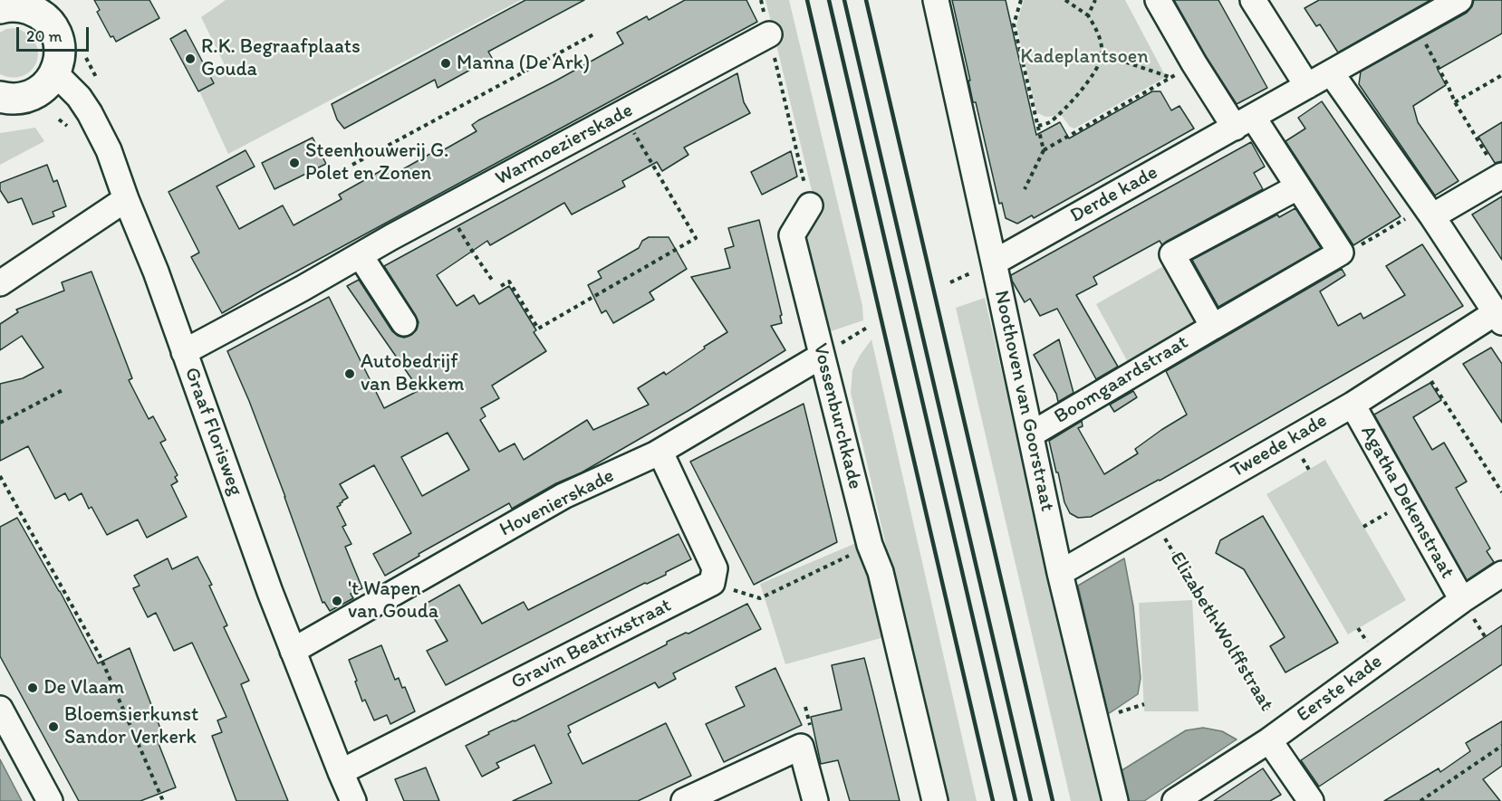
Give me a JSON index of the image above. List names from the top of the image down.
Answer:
{
  "streets": {
    "street": [
      "Warmoezierskade",
      "Derde kade",
      "Boomgaardstraat",
      "Noothoven van Goorstraat",
      "Vossenburchkade",
      "Graaf Florisweg",
      "Tweede kade",
      "Agatha Dekenstraat",
      "Hovenierskade",
      "Elizabeth Wolffstraat",
      "Gravin Beatrixstraat",
      "Eerste kade"
    ]
  },
  "crossings": [
    ["Warmoezierskade", "Graaf Florisweg"],
    ["Derde kade", "Noothoven van Goorstraat"],
    ["Boomgaardstraat", "Noothoven van Goorstraat"],
    ["Noothoven van Goorstraat", "Tweede kade"],
    ["Vossenburchkade", "Hovenierskade"],
    ["Graaf Florisweg", "Hovenierskade"],
    ["Graaf Florisweg", "Gravin Beatrixstraat"],
    ["Tweede kade", "Agatha Dekenstraat"],
    ["Tweede kade", "Elizabeth Wolffstraat"],
    ["Agatha Dekenstraat", "Eerste kade"],
    ["Elizabeth Wolffstraat", "Eerste kade"]
  ],
  "parks": ["Kadeplantsoen"],
  "places": [
    "R.K. Begraafplaats Gouda",
    "Manna (De Ark)",
    "Steenhouwerij G. Polet en Zonen",
    "Autobedrijf van Bekkem",
    "'t Wapen van Gouda",
    "De Vlaam",
    "Bloemsierkunst Sandor Verkerk"
  ],
  "scale_bar": "20 m"
}
